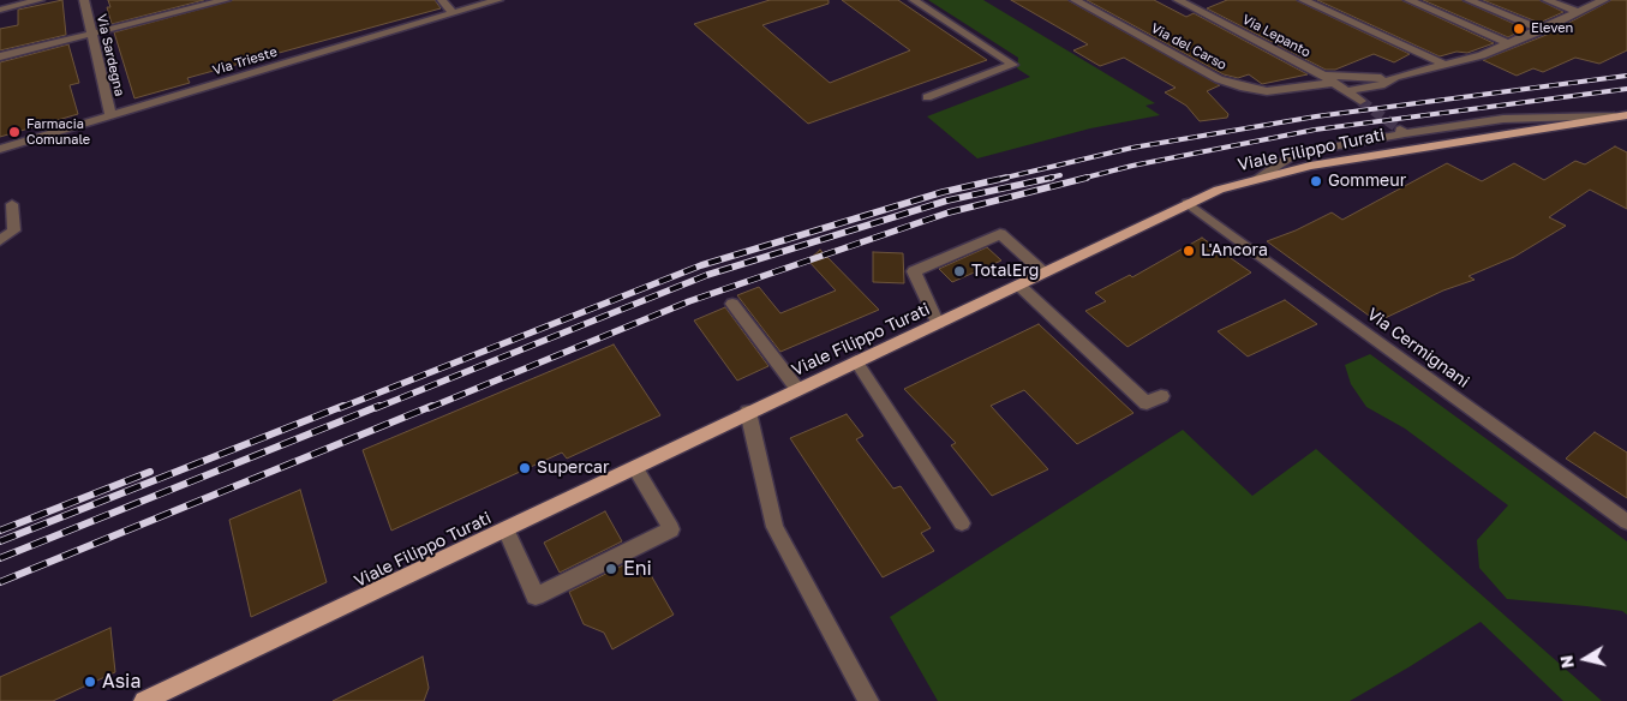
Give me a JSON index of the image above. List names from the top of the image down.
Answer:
{
  "streets": {
    "main road": ["Viale Filippo Turati"],
    "street": [
      "Via Lepanto",
      "Via del Carso",
      "Via Sardegna",
      "Via Trieste",
      "Via Cermignani"
    ]
  },
  "crossings": [
    ["Via Lepanto", "Via del Carso"],
    ["Via Sardegna", "Via Trieste"],
    ["Viale Filippo Turati", "Via Cermignani"]
  ],
  "places": [
    "Eleven",
    "Farmacia Comunale",
    "Gommeur",
    "L'Ancora",
    "TotalErg",
    "Supercar",
    "Eni",
    "Asia"
  ],
  "north": "left"
}
